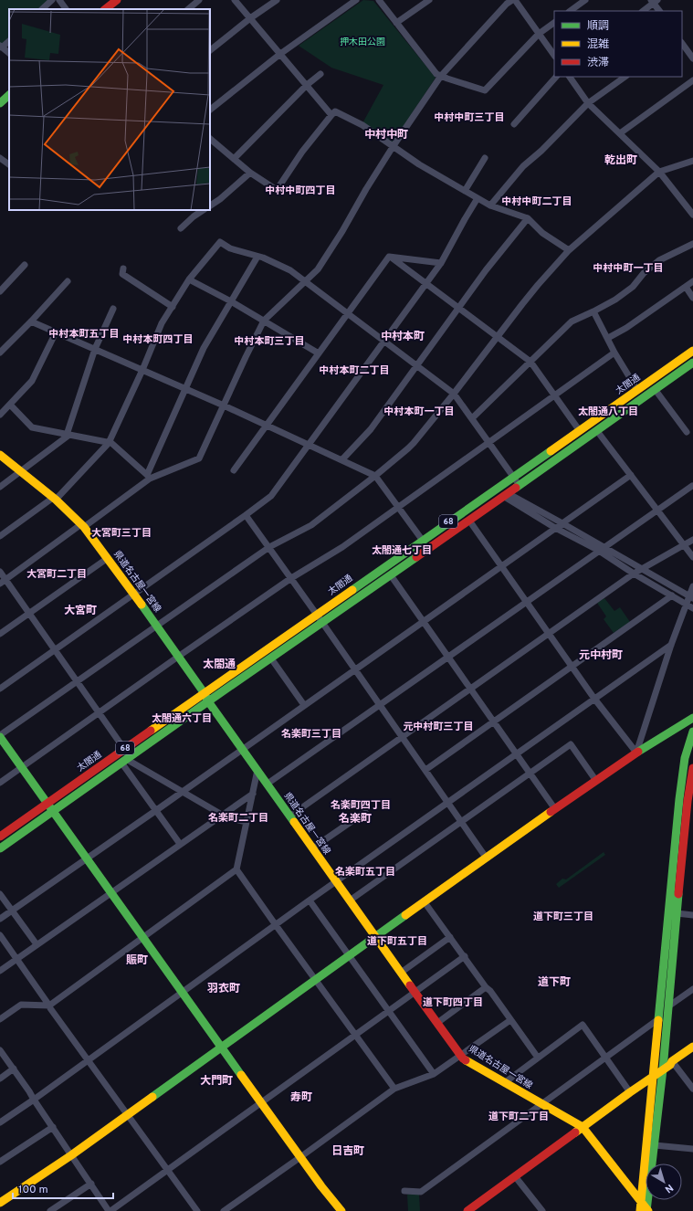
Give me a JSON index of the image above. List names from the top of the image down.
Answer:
{
  "streets": {
    "main road": ["太閤通", "68", "県道名古屋一宮線"]
  },
  "crossings": [
    ["太閤通", "県道名古屋一宮線"]
  ],
  "districts": [
    "中村中町三丁目",
    "中村中町",
    "乾出町",
    "中村中町四丁目",
    "中村中町二丁目",
    "中村中町一丁目",
    "中村本町五丁目",
    "中村本町",
    "中村本町四丁目",
    "中村本町三丁目",
    "中村本町二丁目",
    "中村本町一丁目",
    "太閤通八丁目",
    "大宮町三丁目",
    "太閤通七丁目",
    "大宮町二丁目",
    "大宮町",
    "元中村町",
    "太閤通",
    "太閤通六丁目",
    "元中村町三丁目",
    "名楽町三丁目",
    "名楽町四丁目",
    "名楽町二丁目",
    "名楽町",
    "名楽町五丁目",
    "道下町三丁目",
    "道下町五丁目",
    "賑町",
    "道下町",
    "羽衣町",
    "道下町四丁目",
    "大門町",
    "寿町",
    "道下町二丁目",
    "日吉町"
  ],
  "parks": ["押木田公園"],
  "legend": ["順調", "混雑", "渋滞"],
  "scale_bar": "100 m",
  "north": "bottom right"
}
